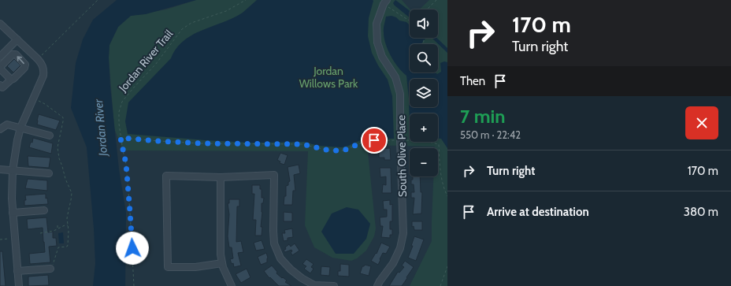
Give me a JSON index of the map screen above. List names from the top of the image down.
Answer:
{
  "streets": {
    "street": ["South Olive Place"],
    "path": ["Jordan River Trail"]
  },
  "water": ["Jordan River"],
  "parks": ["Jordan Willows Park"],
  "page": {
    "turn": ["170 m", "Turn right"],
    "map_buttons": ["+", "−"],
    "then": "Then",
    "heading": ["7 min", "550 m · 22:42"],
    "list": [
      {
        "name": "Turn right",
        "value": "170 m"
      },
      {
        "name": "Arrive at destination",
        "value": "380 m"
      }
    ]
  }
}
